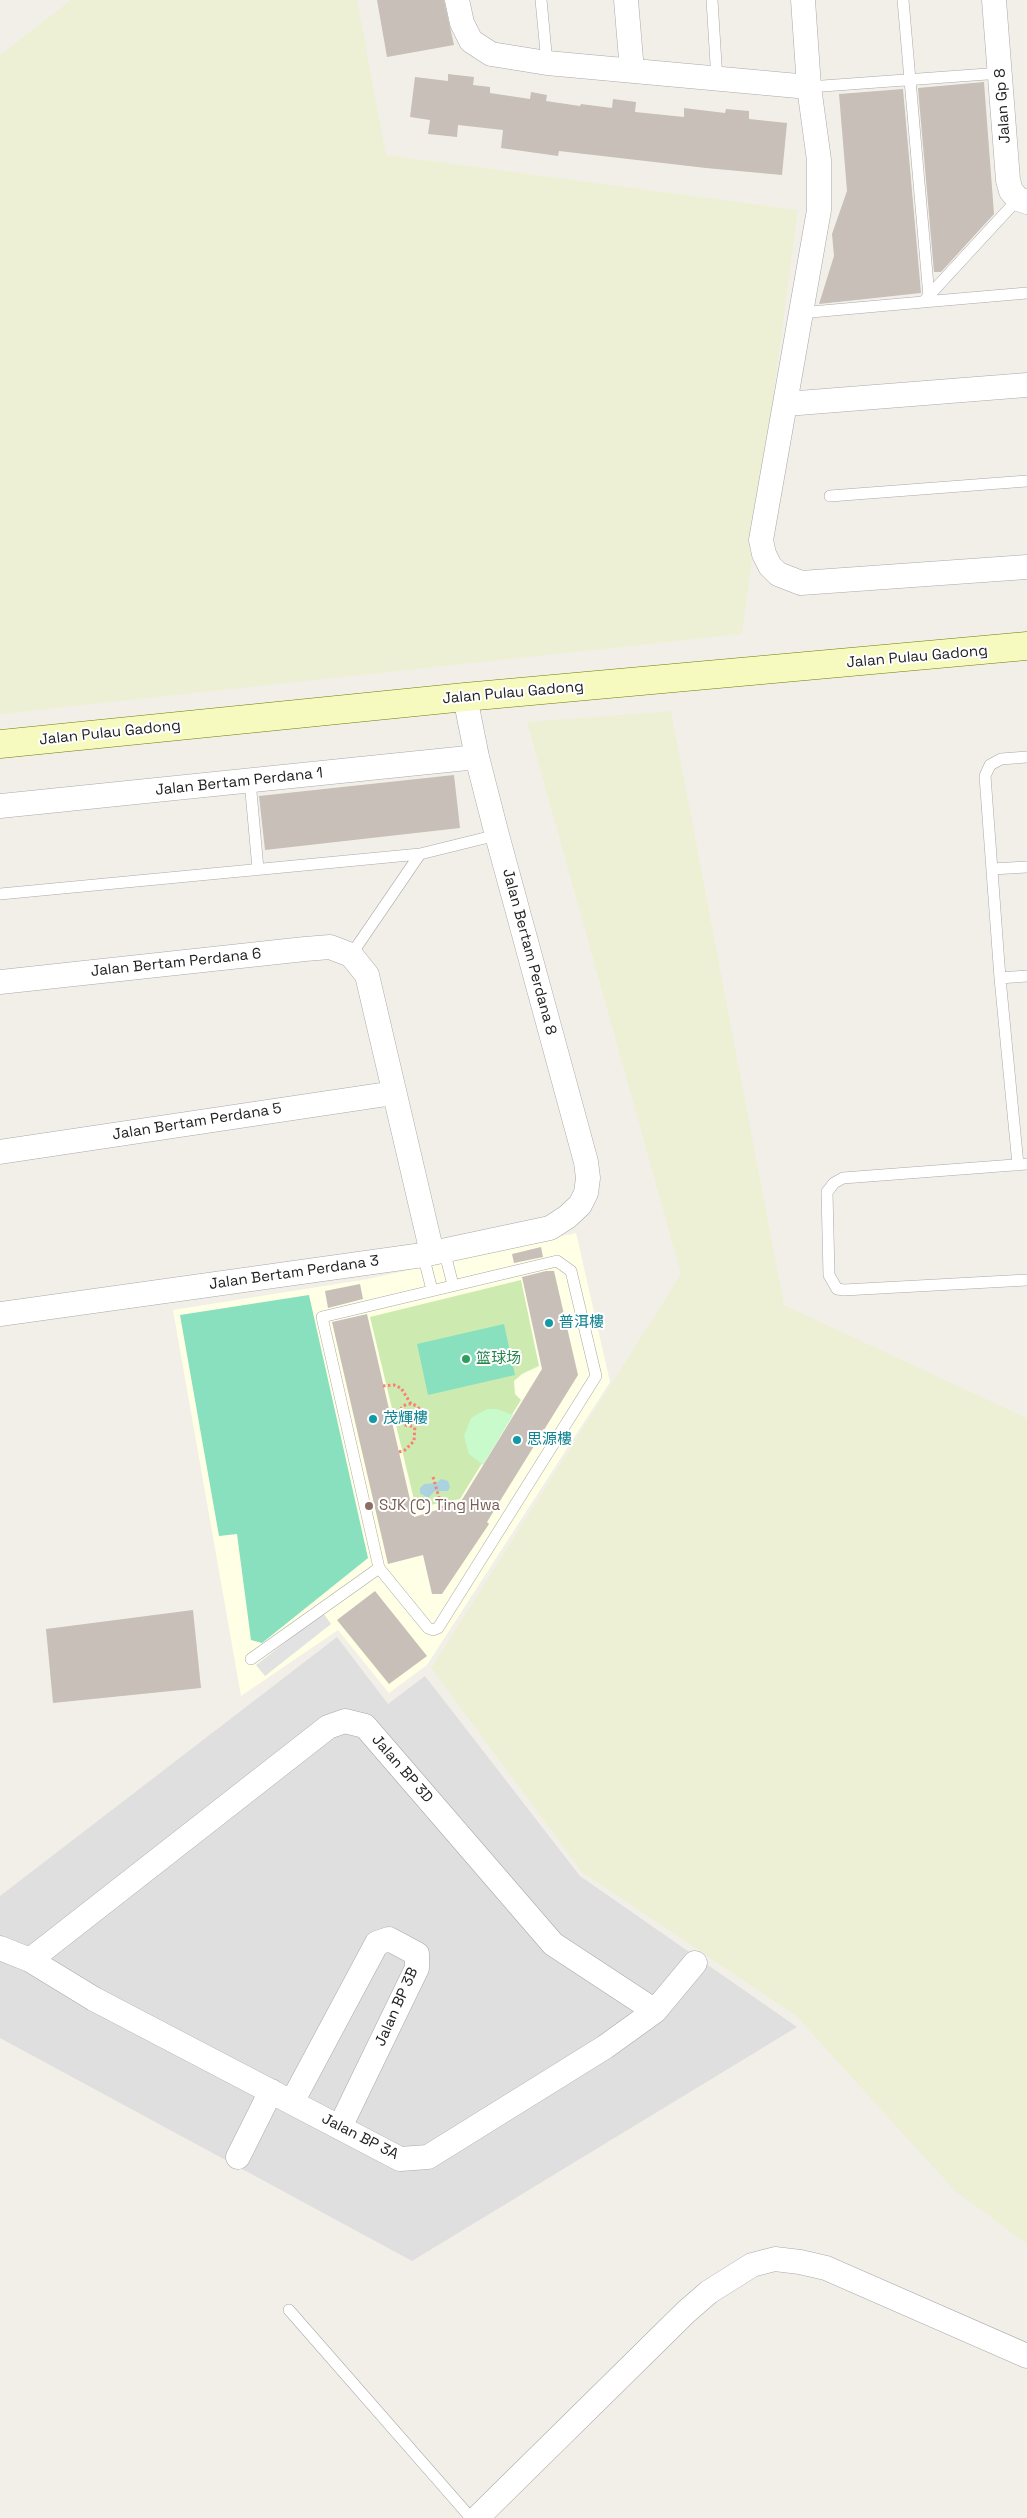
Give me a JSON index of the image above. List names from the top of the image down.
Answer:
{
  "streets": {
    "main road": ["Jalan Pulau Gadong"],
    "street": [
      "Jalan Gp 8",
      "Jalan Bertam Perdana 1",
      "Jalan Bertam Perdana 8",
      "Jalan Bertam Perdana 6",
      "Jalan Bertam Perdana 5",
      "Jalan Bertam Perdana 3",
      "Jalan BP 3D",
      "Jalan BP 3B",
      "Jalan BP 3A"
    ]
  },
  "crossings": [
    ["Jalan Pulau Gadong", "Jalan Bertam Perdana 8"],
    ["Jalan Bertam Perdana 1", "Jalan Bertam Perdana 8"],
    ["Jalan Bertam Perdana 8", "Jalan Bertam Perdana 3"],
    ["Jalan BP 3D", "Jalan BP 3A"],
    ["Jalan BP 3B", "Jalan BP 3A"]
  ],
  "places": [
    "普洱樓",
    "篮球场",
    "茂輝樓",
    "思源樓",
    "SJK (C) Ting Hwa"
  ]
}
